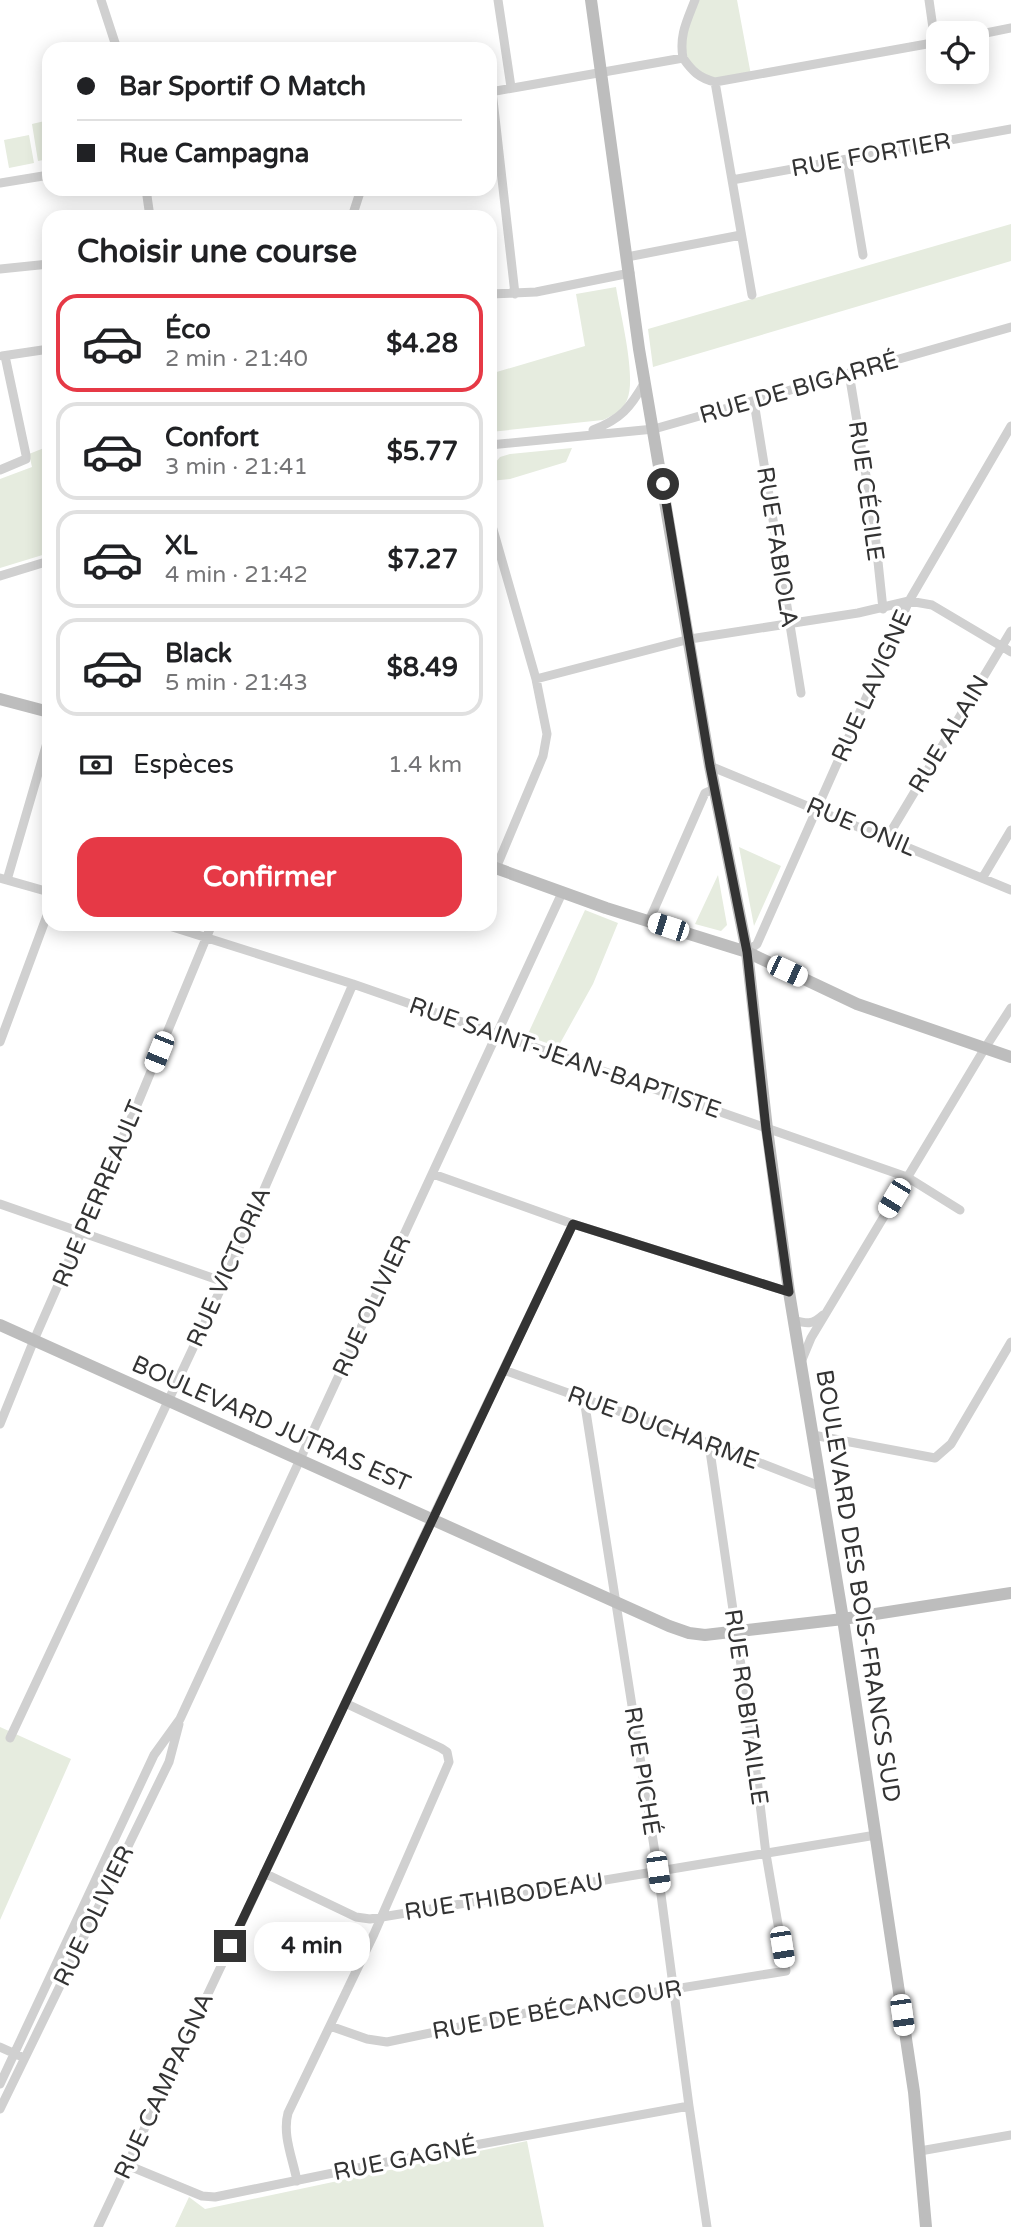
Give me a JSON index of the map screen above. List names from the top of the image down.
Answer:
{
  "streets": {
    "street": [
      "RUE FORTIER",
      "RUE DE BIGARRÉ",
      "RUE CÉCILE",
      "RUE FABIOLA",
      "RUE LAVIGNE",
      "RUE ALAIN",
      "RUE ONIL",
      "RUE SAINT-JEAN-BAPTISTE",
      "RUE PERREAULT",
      "RUE VICTORIA",
      "RUE OLIVIER",
      "BOULEVARD JUTRAS EST",
      "RUE DUCHARME",
      "BOULEVARD DES BOIS-FRANCS SUD",
      "RUE ROBITAILLE",
      "RUE PICHÉ",
      "RUE THIBODEAU",
      "RUE DE BÉCANCOUR",
      "RUE CAMPAGNA",
      "RUE GAGNÉ"
    ]
  },
  "crossings": [
    ["RUE DE BIGARRÉ", "RUE CÉCILE"],
    ["RUE DE BIGARRÉ", "RUE FABIOLA"],
    ["RUE DE BIGARRÉ", "BOULEVARD DES BOIS-FRANCS SUD"],
    ["RUE LAVIGNE", "RUE ONIL"],
    ["RUE LAVIGNE", "BOULEVARD DES BOIS-FRANCS SUD"],
    ["RUE ALAIN", "RUE ONIL"],
    ["RUE ONIL", "BOULEVARD DES BOIS-FRANCS SUD"],
    ["RUE SAINT-JEAN-BAPTISTE", "RUE PERREAULT"],
    ["RUE SAINT-JEAN-BAPTISTE", "RUE VICTORIA"],
    ["RUE SAINT-JEAN-BAPTISTE", "RUE OLIVIER"],
    ["RUE SAINT-JEAN-BAPTISTE", "BOULEVARD DES BOIS-FRANCS SUD"],
    ["RUE PERREAULT", "BOULEVARD JUTRAS EST"],
    ["RUE VICTORIA", "BOULEVARD JUTRAS EST"],
    ["RUE OLIVIER", "BOULEVARD JUTRAS EST"],
    ["BOULEVARD JUTRAS EST", "BOULEVARD DES BOIS-FRANCS SUD"],
    ["BOULEVARD JUTRAS EST", "RUE ROBITAILLE"],
    ["BOULEVARD JUTRAS EST", "RUE PICHÉ"],
    ["BOULEVARD JUTRAS EST", "RUE CAMPAGNA"],
    ["RUE DUCHARME", "BOULEVARD DES BOIS-FRANCS SUD"],
    ["RUE DUCHARME", "RUE ROBITAILLE"],
    ["RUE DUCHARME", "RUE PICHÉ"],
    ["RUE DUCHARME", "RUE CAMPAGNA"],
    ["BOULEVARD DES BOIS-FRANCS SUD", "RUE THIBODEAU"],
    ["RUE ROBITAILLE", "RUE THIBODEAU"],
    ["RUE ROBITAILLE", "RUE DE BÉCANCOUR"],
    ["RUE PICHÉ", "RUE THIBODEAU"],
    ["RUE PICHÉ", "RUE DE BÉCANCOUR"],
    ["RUE PICHÉ", "RUE GAGNÉ"],
    ["RUE THIBODEAU", "RUE CAMPAGNA"],
    ["RUE CAMPAGNA", "RUE GAGNÉ"]
  ],
  "page": {
    "banner": ["Bar Sportif O Match", "Rue Campagna"],
    "heading": "Choisir une course",
    "list": [
      {
        "name": "Éco",
        "note": "2 min · 21:40",
        "value": "$4.28"
      },
      {
        "name": "Confort",
        "note": "3 min · 21:41",
        "value": "$5.77"
      },
      {
        "name": "XL",
        "note": "4 min · 21:42",
        "value": "$7.27"
      },
      {
        "name": "Black",
        "note": "5 min · 21:43",
        "value": "$8.49"
      }
    ],
    "pay": ["Espèces", "1.4 km"],
    "buttons": "Confirmer",
    "bubble": "4 min"
  }
}
